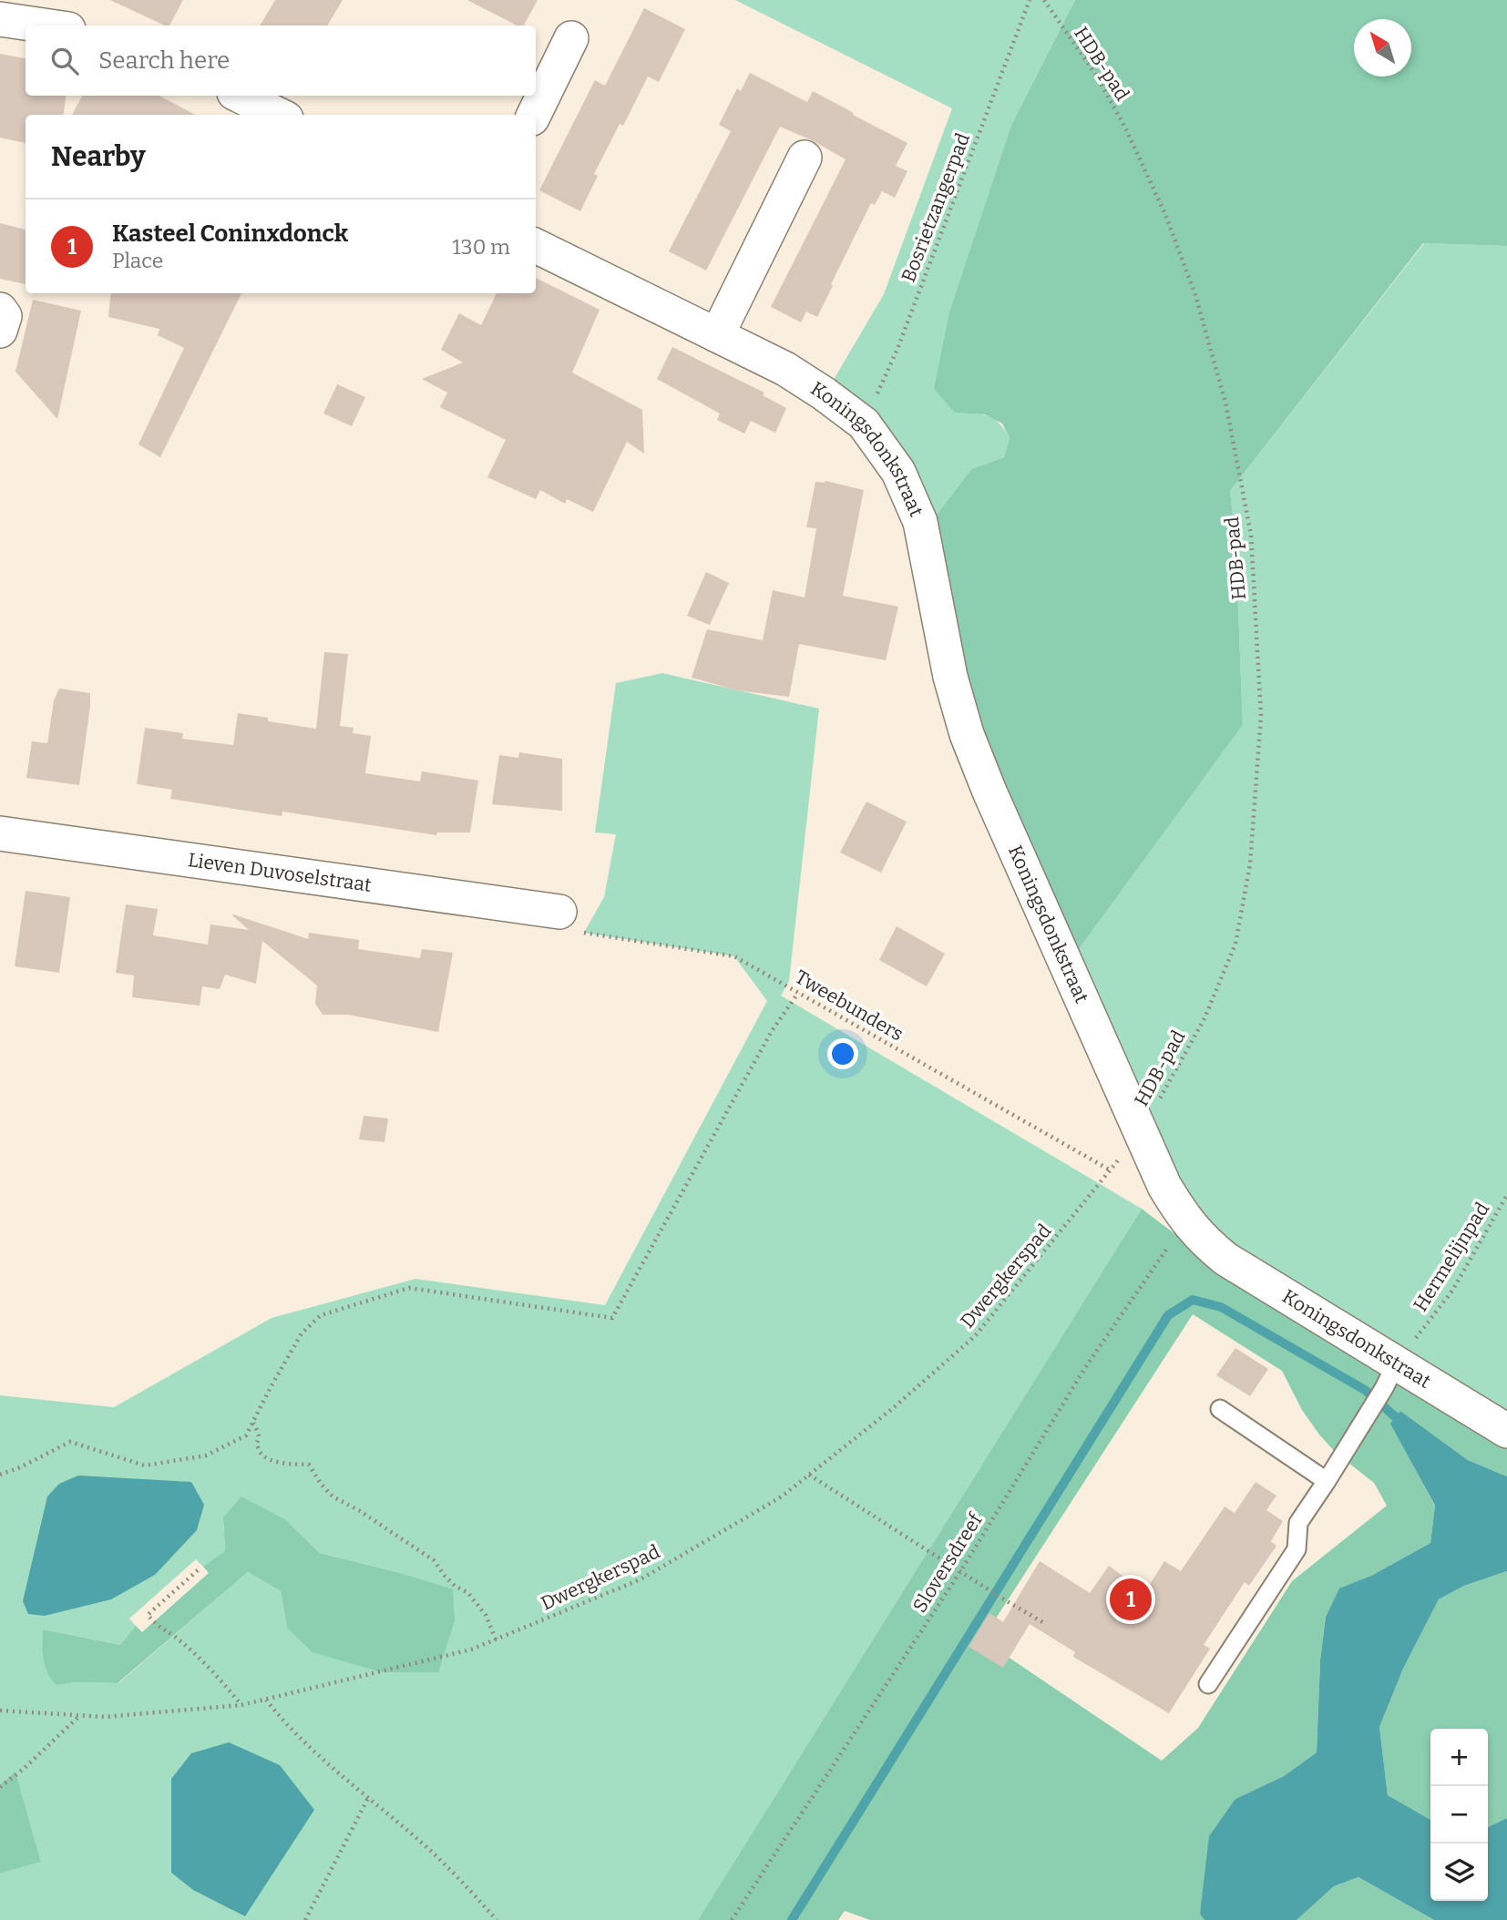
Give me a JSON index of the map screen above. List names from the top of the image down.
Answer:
{
  "streets": {
    "street": ["Koningsdonkstraat", "Lieven Duvoselstraat"],
    "path": [
      "HDB-pad",
      "Bosrietzangerpad",
      "Tweebunders",
      "Hermelijnpad",
      "Dwergkerspad",
      "Sloversdreef"
    ]
  },
  "crossings": [
    ["HDB-pad", "Koningsdonkstraat"],
    ["Bosrietzangerpad", "Koningsdonkstraat"],
    ["Koningsdonkstraat", "Hermelijnpad"],
    ["Koningsdonkstraat", "Sloversdreef"],
    ["Lieven Duvoselstraat", "Tweebunders"],
    ["Tweebunders", "Dwergkerspad"]
  ],
  "north": "top left",
  "page": {
    "search": "Search here",
    "heading": "Nearby",
    "list": [
      {
        "mark": "1",
        "name": "Kasteel Coninxdonck",
        "note": "Place",
        "value": "130 m"
      }
    ],
    "pins": "1",
    "map_buttons": ["+", "−"]
  }
}
